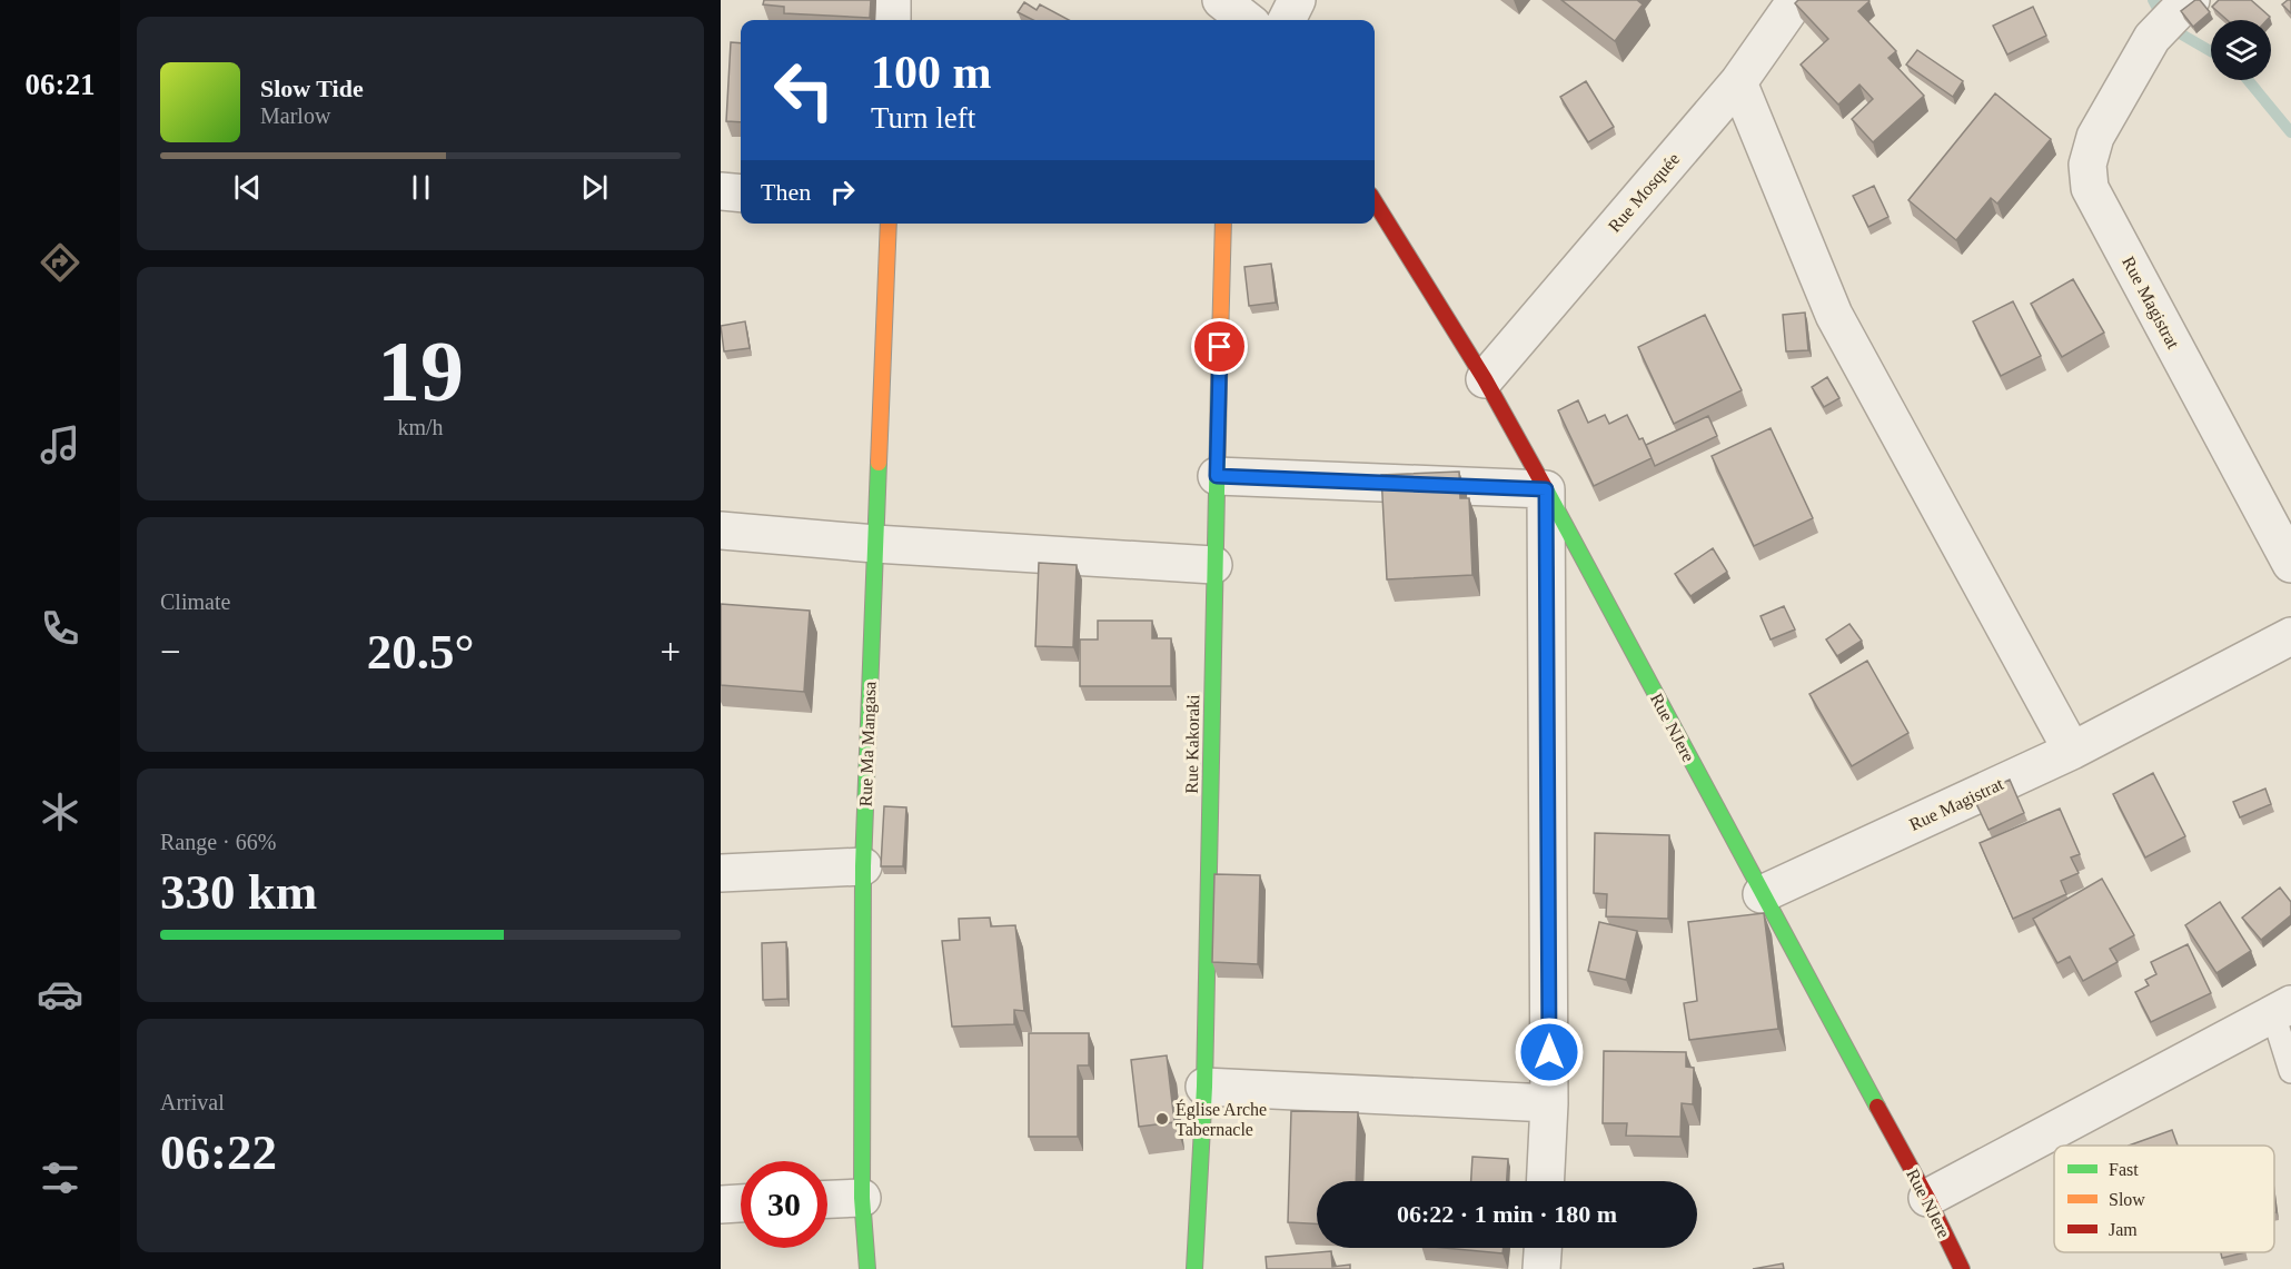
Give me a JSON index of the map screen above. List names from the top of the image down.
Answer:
{
  "streets": {
    "street": [
      "Rue Mosquée",
      "Rue Magistrat",
      "Rue NJere",
      "Rue Ma Mangasa",
      "Rue Kakoraki"
    ]
  },
  "crossings": [
    ["Rue Mosquée", "Rue NJere"],
    ["Rue Magistrat", "Rue NJere"]
  ],
  "places": ["Église Arche Tabernacle"],
  "legend": ["Fast", "Slow", "Jam"],
  "page": {
    "tabs": "06:21",
    "turn": ["100 m", "Turn left"],
    "song": ["Slow Tide", "Marlow"],
    "then": "Then",
    "tile": [
      ["19", "km/h"],
      "Climate",
      ["Range · 66%", "330 km"],
      ["Arrival", "06:22"]
    ],
    "heat": ["−", "20.5°", "+"],
    "limit": "30",
    "trip": "06:22 · 1 min · 180 m"
  }
}
